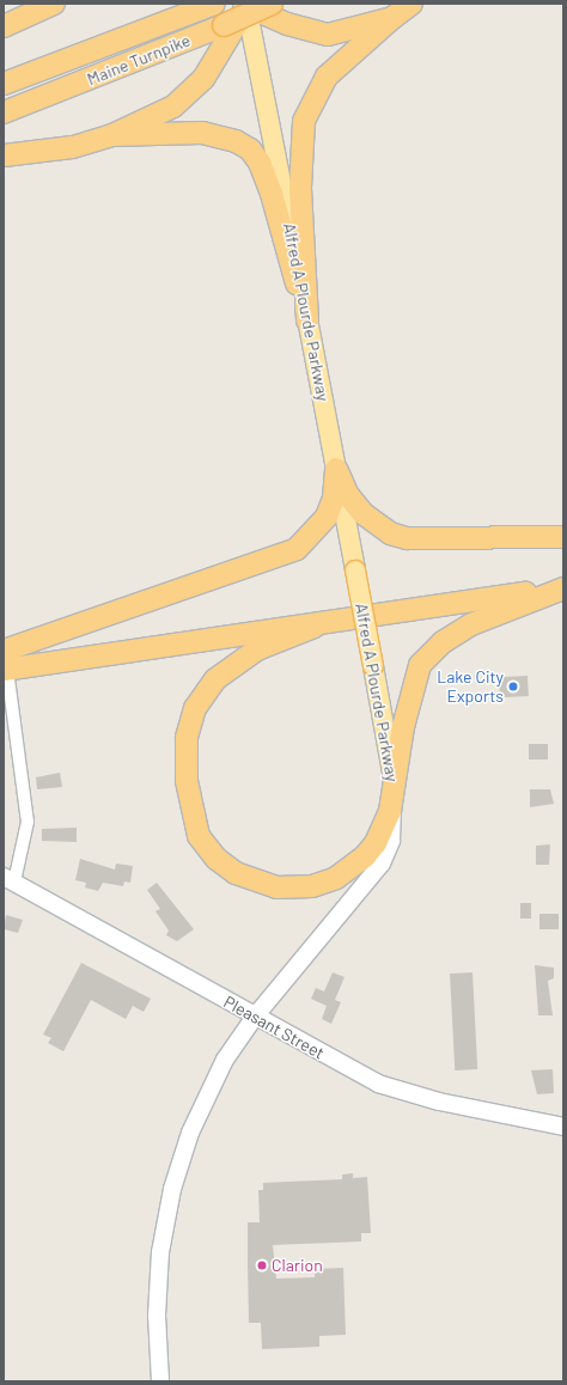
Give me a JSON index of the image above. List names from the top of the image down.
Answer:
{
  "streets": {
    "highway": ["Maine Turnpike"],
    "main road": ["Alfred A Plourde Parkway", "Pleasant Street"]
  },
  "crossings": [
    ["Alfred A Plourde Parkway", "Pleasant Street"]
  ],
  "places": ["Lake City Exports", "Clarion"]
}
